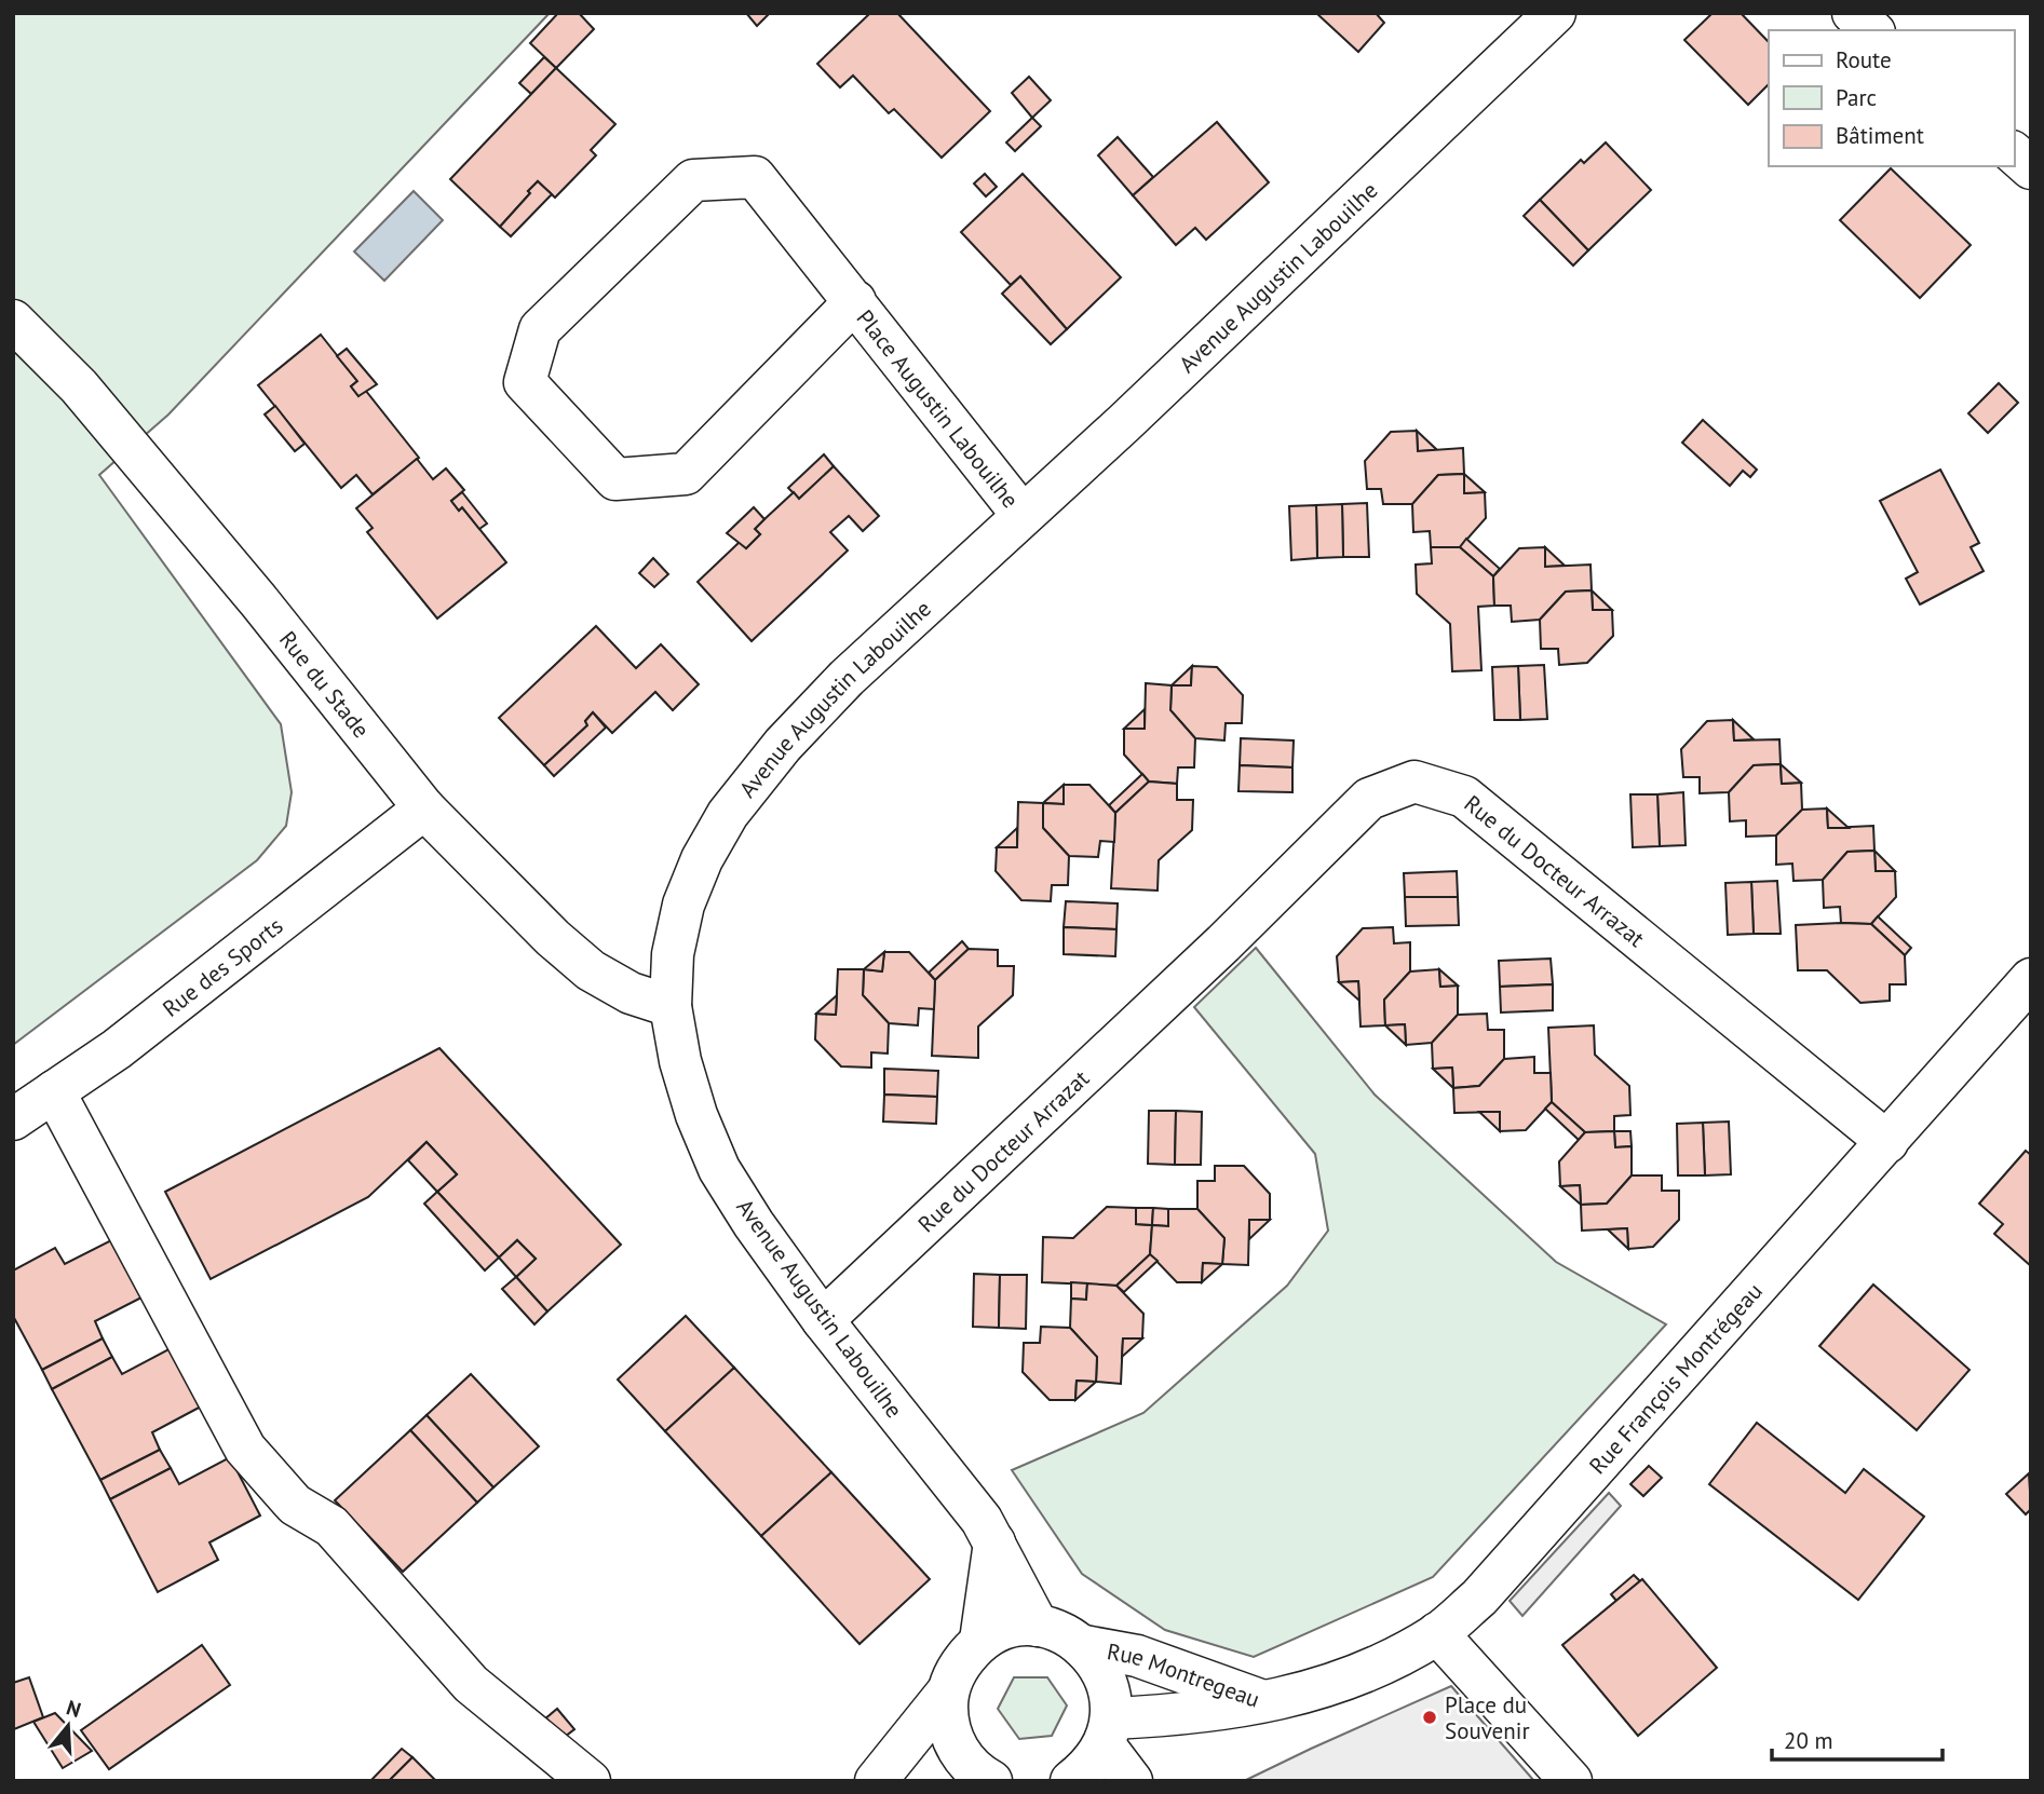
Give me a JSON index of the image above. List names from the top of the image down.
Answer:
{
  "streets": {
    "street": [
      "Avenue Augustin Labouilhe",
      "Place Augustin Labouilhe",
      "Rue du Stade",
      "Rue du Docteur Arrazat",
      "Rue des Sports",
      "Rue François Montrégeau",
      "Rue Montregeau"
    ]
  },
  "crossings": [
    ["Avenue Augustin Labouilhe", "Place Augustin Labouilhe"],
    ["Avenue Augustin Labouilhe", "Rue du Stade"],
    ["Avenue Augustin Labouilhe", "Rue du Docteur Arrazat"],
    ["Rue du Stade", "Rue des Sports"],
    ["Rue du Docteur Arrazat", "Rue François Montrégeau"],
    ["Rue François Montrégeau", "Rue Montregeau"]
  ],
  "places": ["Place du Souvenir"],
  "legend": ["Route", "Parc", "Bâtiment"],
  "scale_bar": "20 m",
  "north": "top"
}
